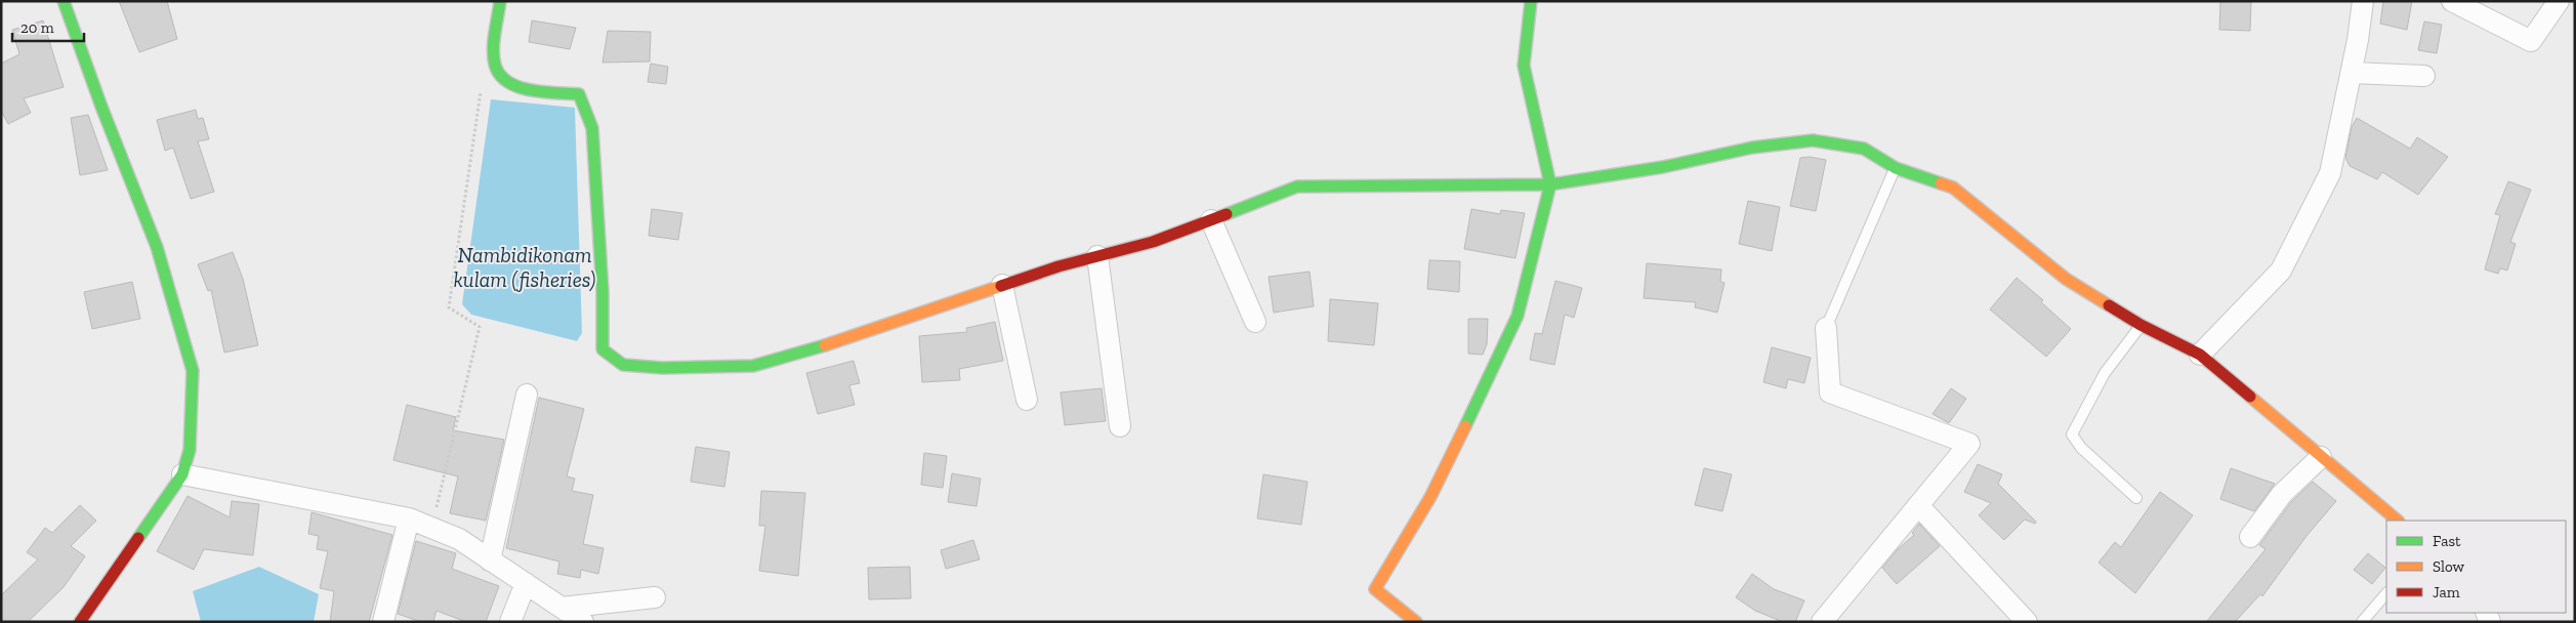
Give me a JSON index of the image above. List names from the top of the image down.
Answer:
{
  "water": ["Nambidikonam kulam (fisheries)"],
  "legend": ["Fast", "Slow", "Jam"],
  "scale_bar": "20 m"
}
